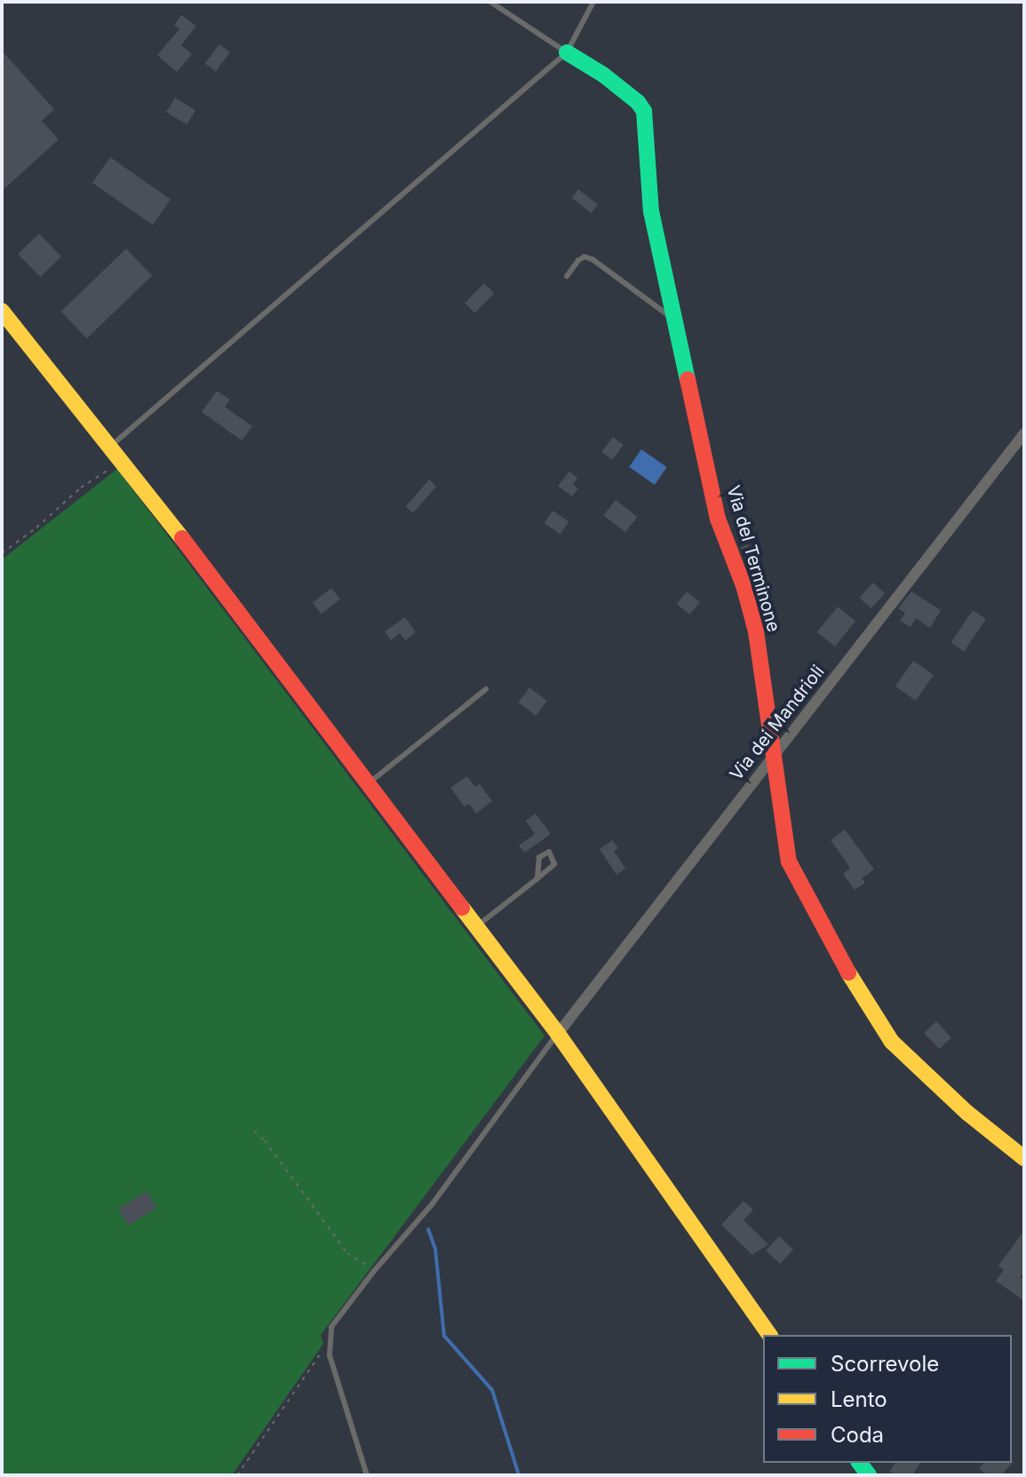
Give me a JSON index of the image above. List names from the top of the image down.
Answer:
{
  "streets": {
    "main road": ["Via del Terminone"],
    "street": ["Via dei Mandrioli"]
  },
  "crossings": [
    ["Via del Terminone", "Via dei Mandrioli"]
  ],
  "legend": ["Scorrevole", "Lento", "Coda"]
}
